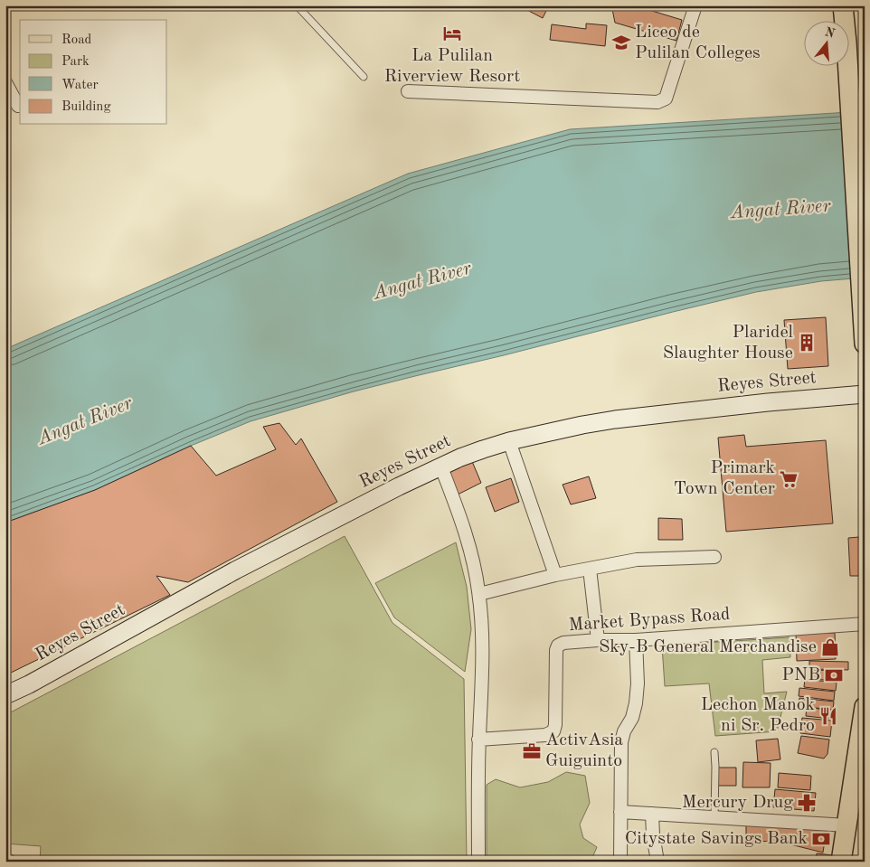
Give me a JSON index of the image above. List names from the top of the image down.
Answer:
{
  "streets": {
    "street": ["Reyes Street", "Market Bypass Road"]
  },
  "water": ["Angat River"],
  "places": {
    "hotel": ["La Pulilan Riverview Resort"],
    "school or university": ["Liceo de Pulilan Colleges"],
    "building": ["Plaridel Slaughter House"],
    "supermarket": ["Primark Town Center"],
    "shop": ["Sky-B General Merchandise"],
    "bank": ["PNB", "Citystate Savings Bank"],
    "restaurant": ["Lechon Manok ni Sr. Pedro"],
    "office": ["ActivAsia Guiguinto"],
    "pharmacy": ["Mercury Drug"]
  },
  "legend": [
    "Road",
    "Park",
    "Water",
    "Building"
  ],
  "north": "top"
}
